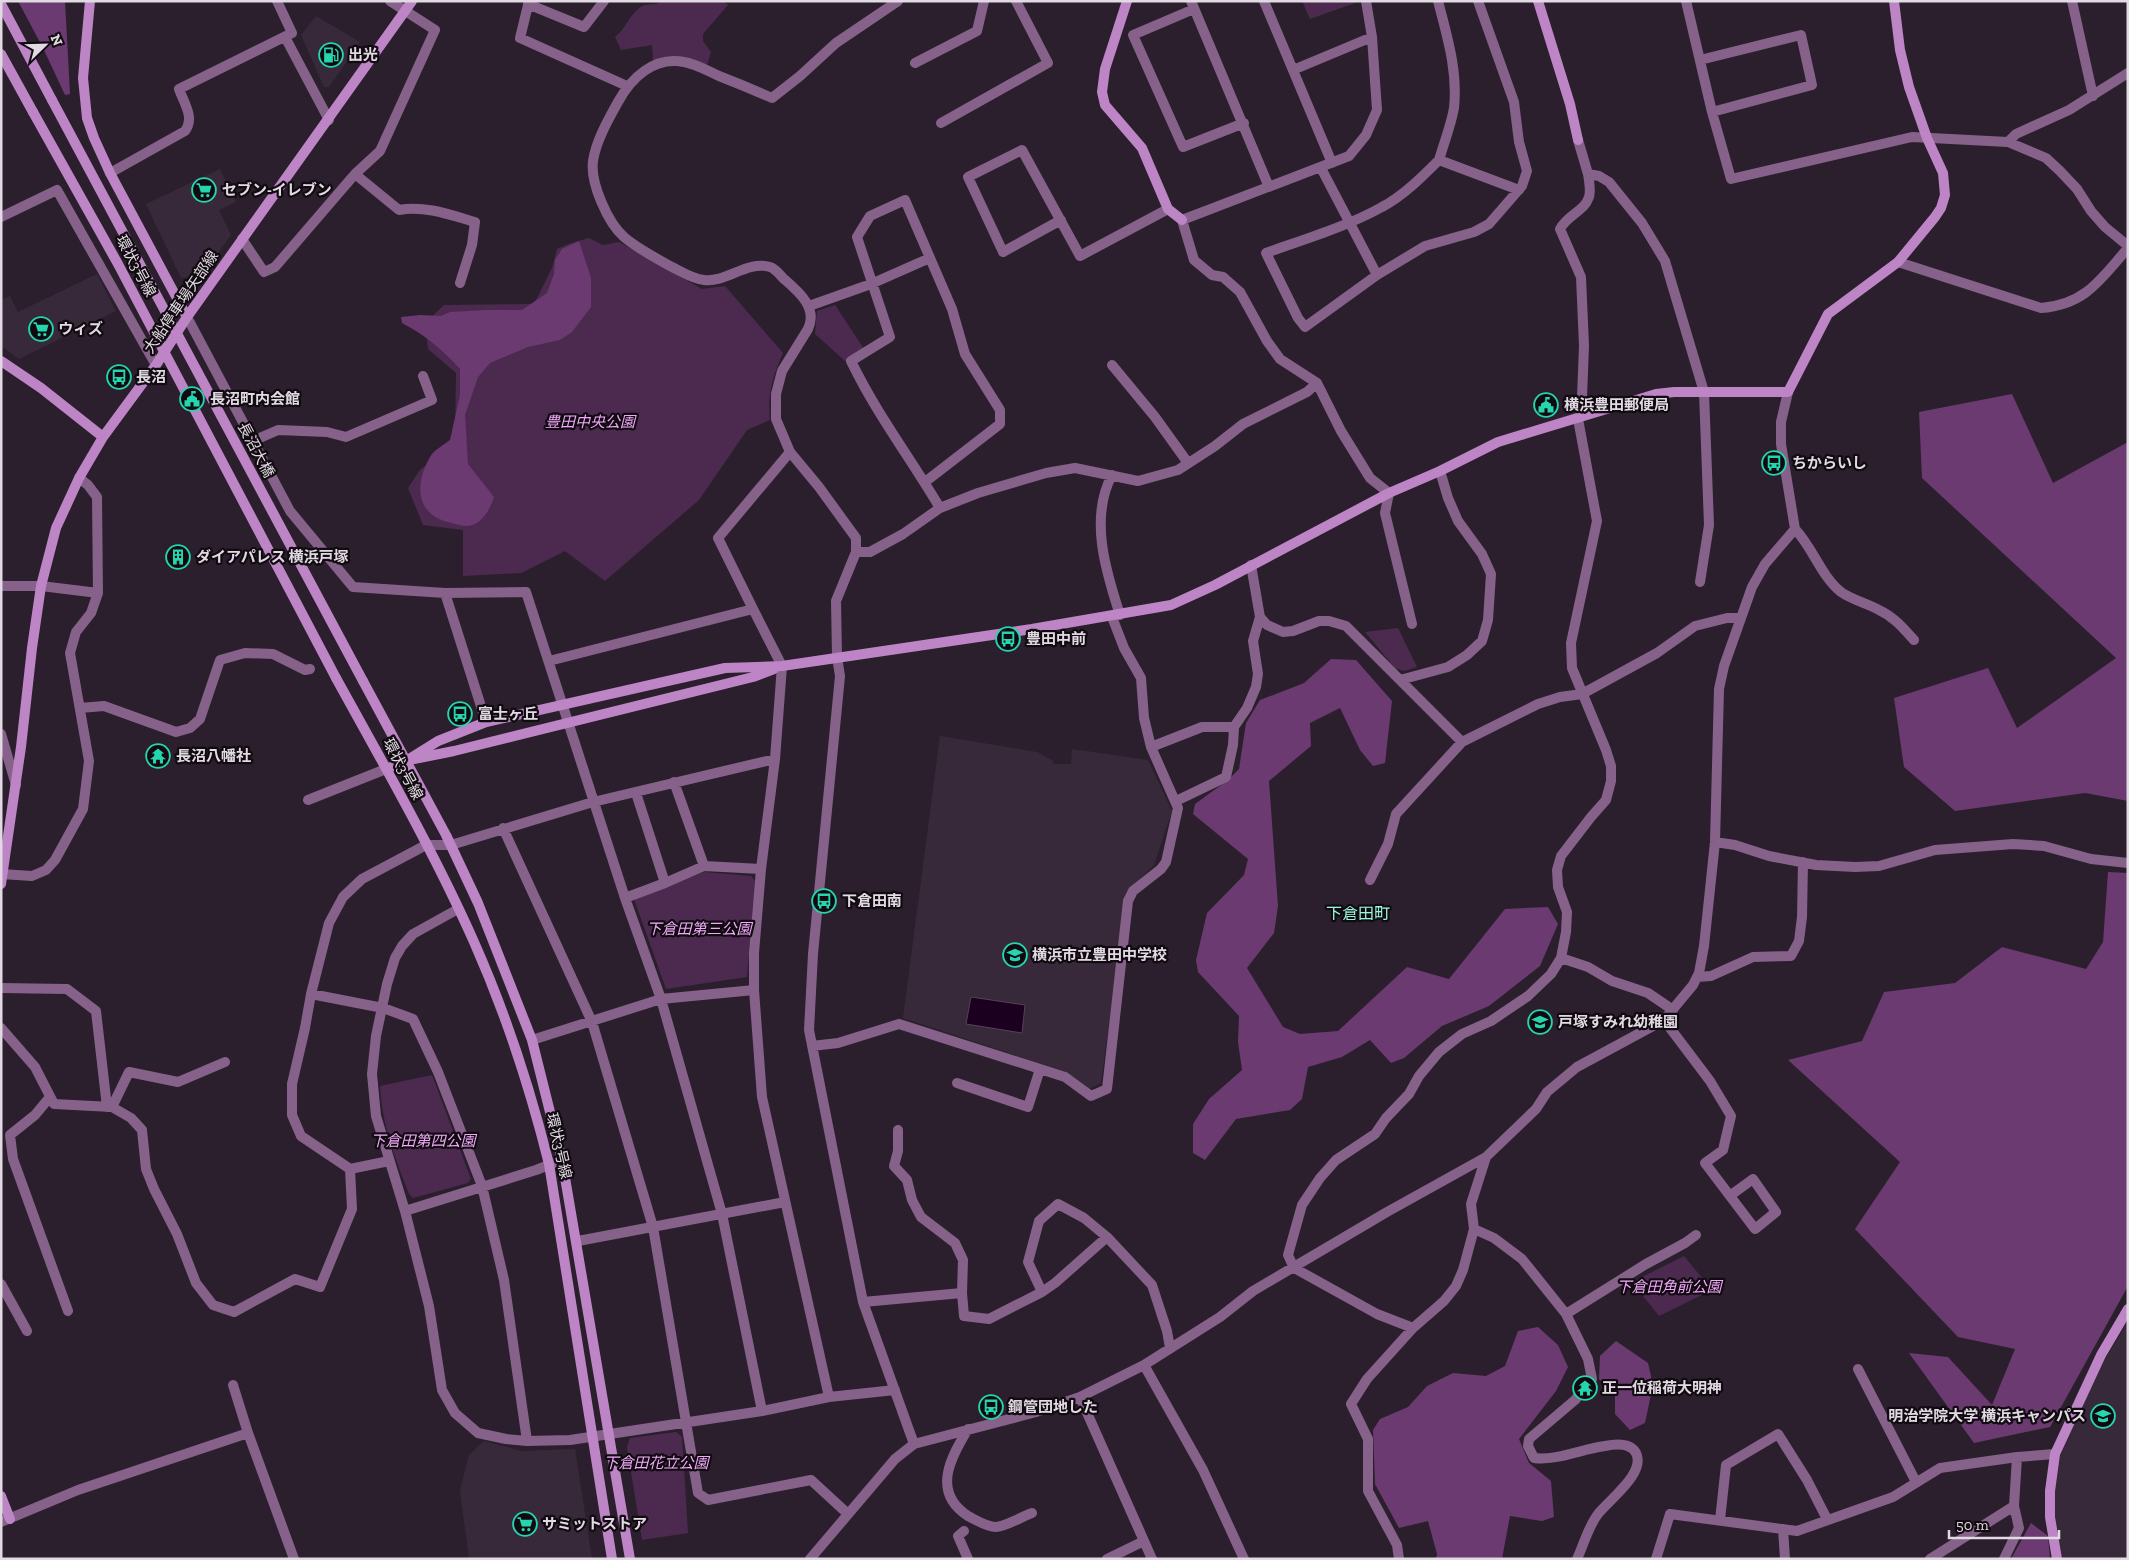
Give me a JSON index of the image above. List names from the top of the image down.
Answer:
{
  "streets": {
    "street": ["環状3号線", "大船停車場矢部線", "長沼大橋"]
  },
  "crossings": [
    ["環状3号線", "長沼大橋"]
  ],
  "districts": ["下倉田町"],
  "parks": [
    "豊田中央公園",
    "下倉田第三公園",
    "下倉田第四公園",
    "下倉田角前公園",
    "下倉田花立公園"
  ],
  "places": {
    "fuel station": ["出光"],
    "supermarket": ["セブン-イレブン", "ウィズ", "サミットストア"],
    "bus stop": [
      "長沼",
      "ちからいし",
      "豊田中前",
      "富士ヶ丘",
      "下倉田南",
      "鋼管団地した"
    ],
    "public building": ["長沼町内会館", "横浜豊田郵便局"],
    "building": ["ダイアパレス 横浜戸塚"],
    "temple": ["長沼八幡社", "正一位稲荷大明神"],
    "school or university": ["横浜市立豊田中学校", "戸塚すみれ幼稚園", "明治学院大学 横浜キャンパス"]
  },
  "scale_bar": "50 m",
  "north": "top right"
}
